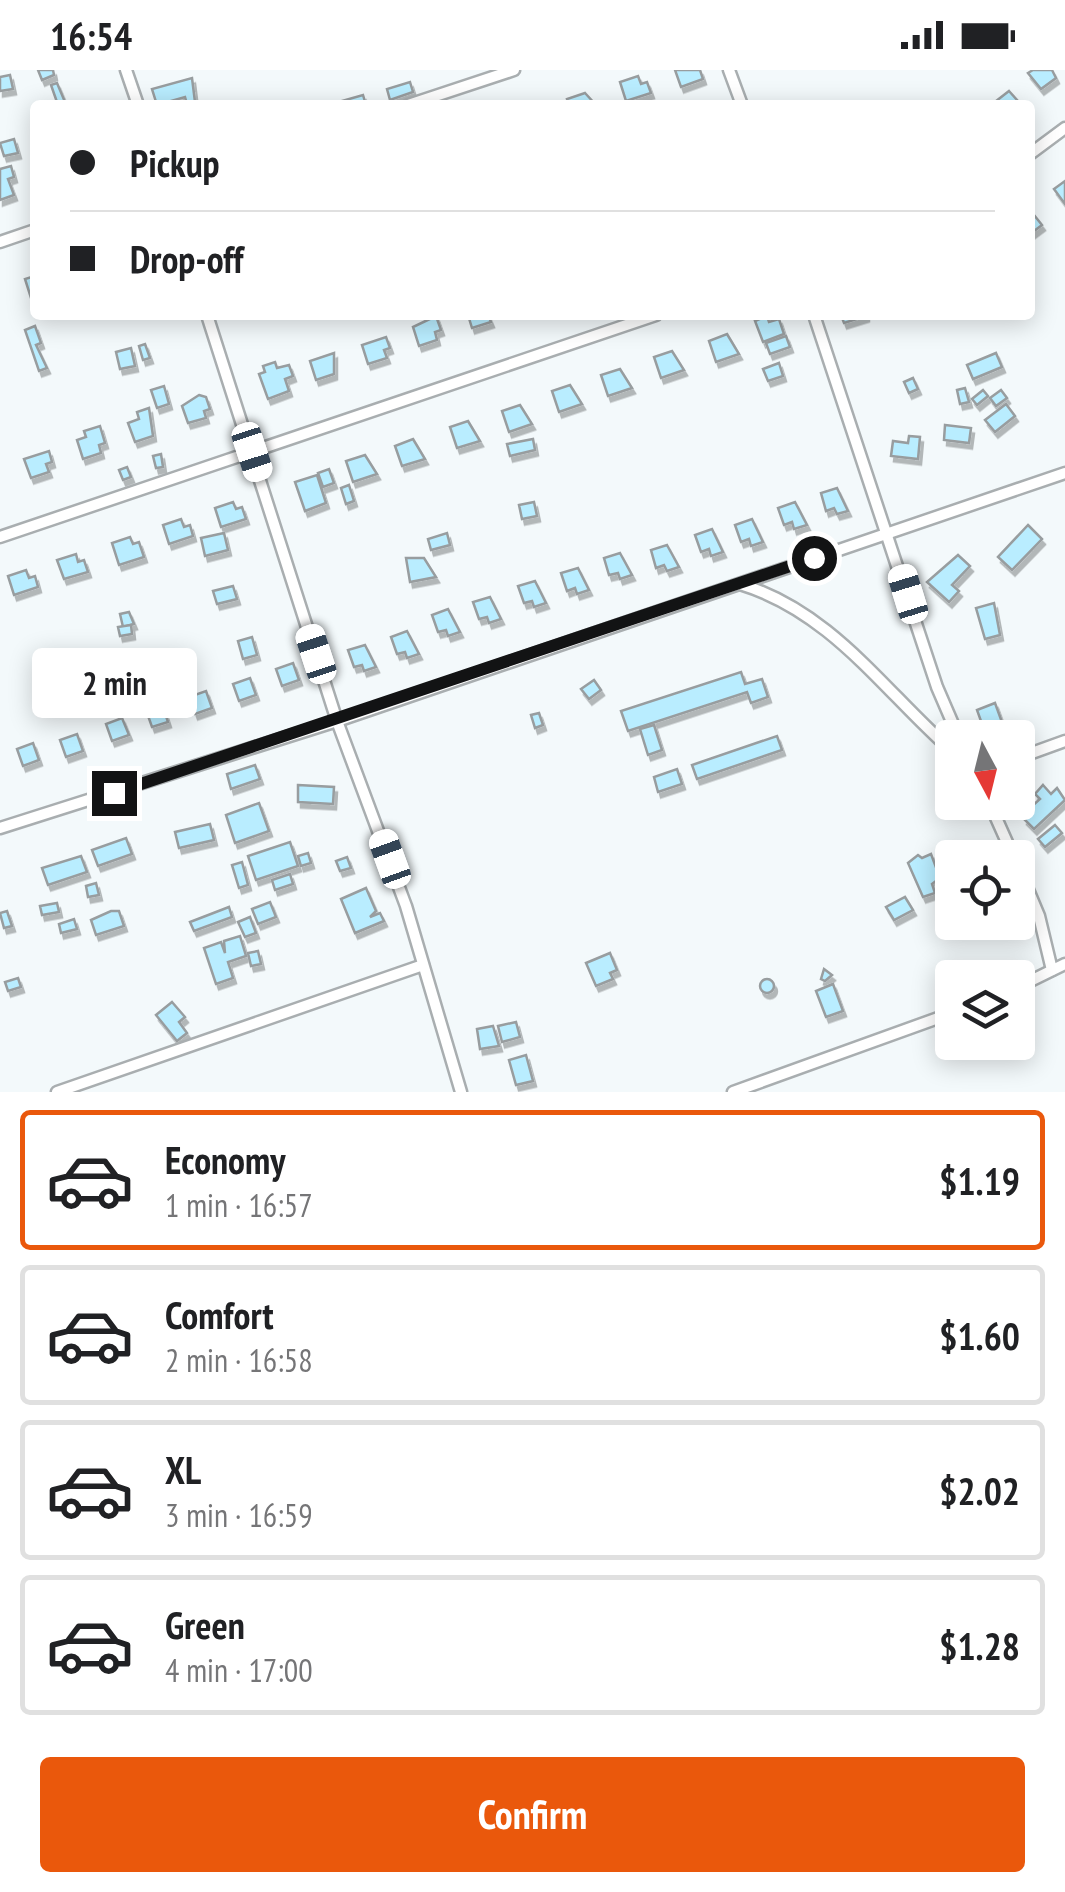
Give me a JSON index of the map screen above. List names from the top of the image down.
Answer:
{
  "north": "bottom",
  "page": {
    "status": "16:54",
    "banner": ["Pickup", "Drop-off"],
    "bubble": "2 min",
    "list": [
      {
        "name": "Economy",
        "note": "1 min · 16:57",
        "value": "$1.19"
      },
      {
        "name": "Comfort",
        "note": "2 min · 16:58",
        "value": "$1.60"
      },
      {
        "name": "XL",
        "note": "3 min · 16:59",
        "value": "$2.02"
      },
      {
        "name": "Green",
        "note": "4 min · 17:00",
        "value": "$1.28"
      }
    ],
    "buttons": "Confirm"
  }
}
